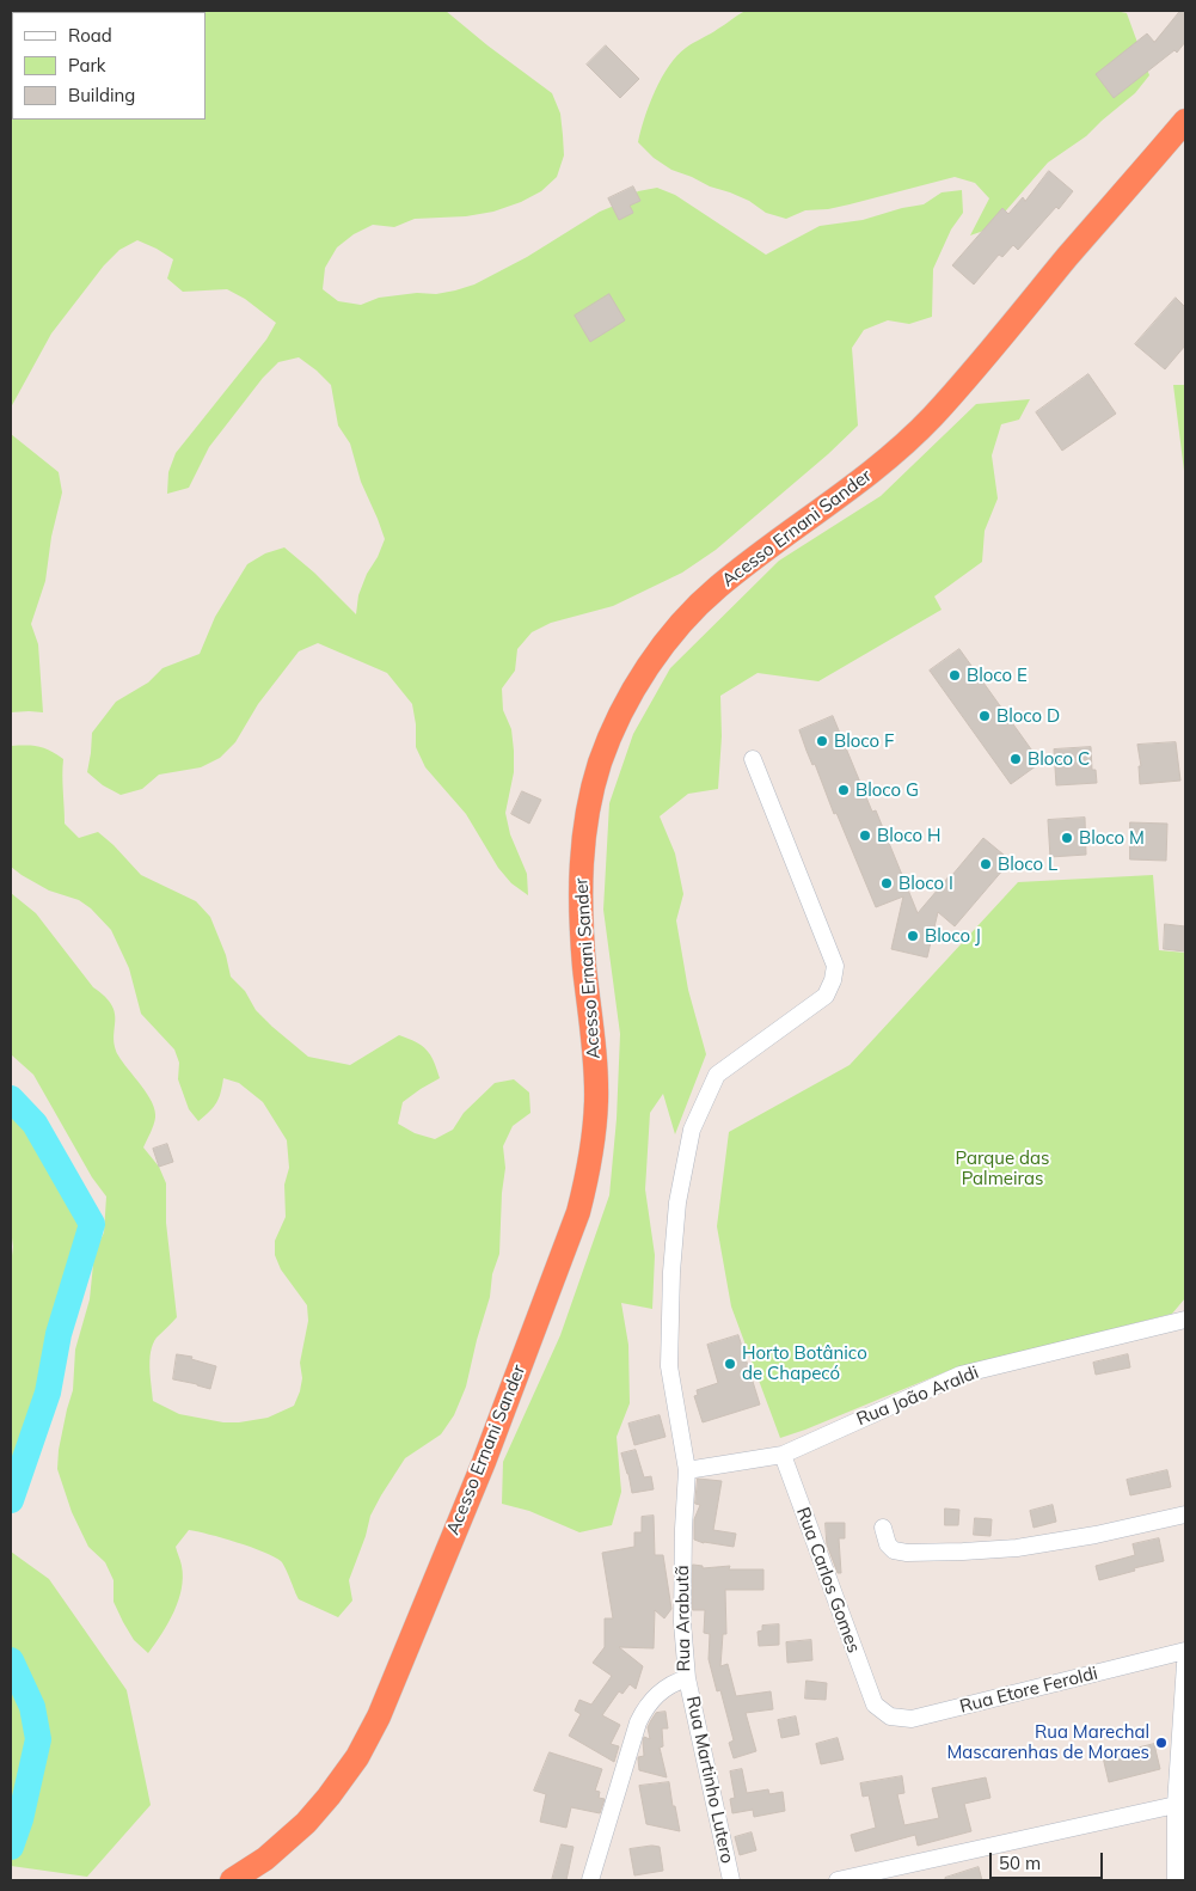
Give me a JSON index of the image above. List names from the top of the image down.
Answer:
{
  "streets": {
    "highway": ["Acesso Ernani Sander"],
    "street": [
      "Rua João Araldi",
      "Rua Carlos Gomes",
      "Rua Arabutã",
      "Rua Etore Feroldi",
      "Rua Martinho Lutero"
    ]
  },
  "crossings": [
    ["Rua João Araldi", "Rua Carlos Gomes"],
    ["Rua João Araldi", "Rua Arabutã"],
    ["Rua Carlos Gomes", "Rua Etore Feroldi"],
    ["Rua Arabutã", "Rua Martinho Lutero"]
  ],
  "parks": ["Parque das Palmeiras"],
  "places": [
    "Bloco E",
    "Bloco D",
    "Bloco F",
    "Bloco C",
    "Bloco G",
    "Bloco H",
    "Bloco M",
    "Bloco L",
    "Bloco I",
    "Bloco J",
    "Horto Botânico de Chapecó",
    "Rua Marechal Mascarenhas de Moraes"
  ],
  "legend": ["Road", "Park", "Building"],
  "scale_bar": "50 m"
}
